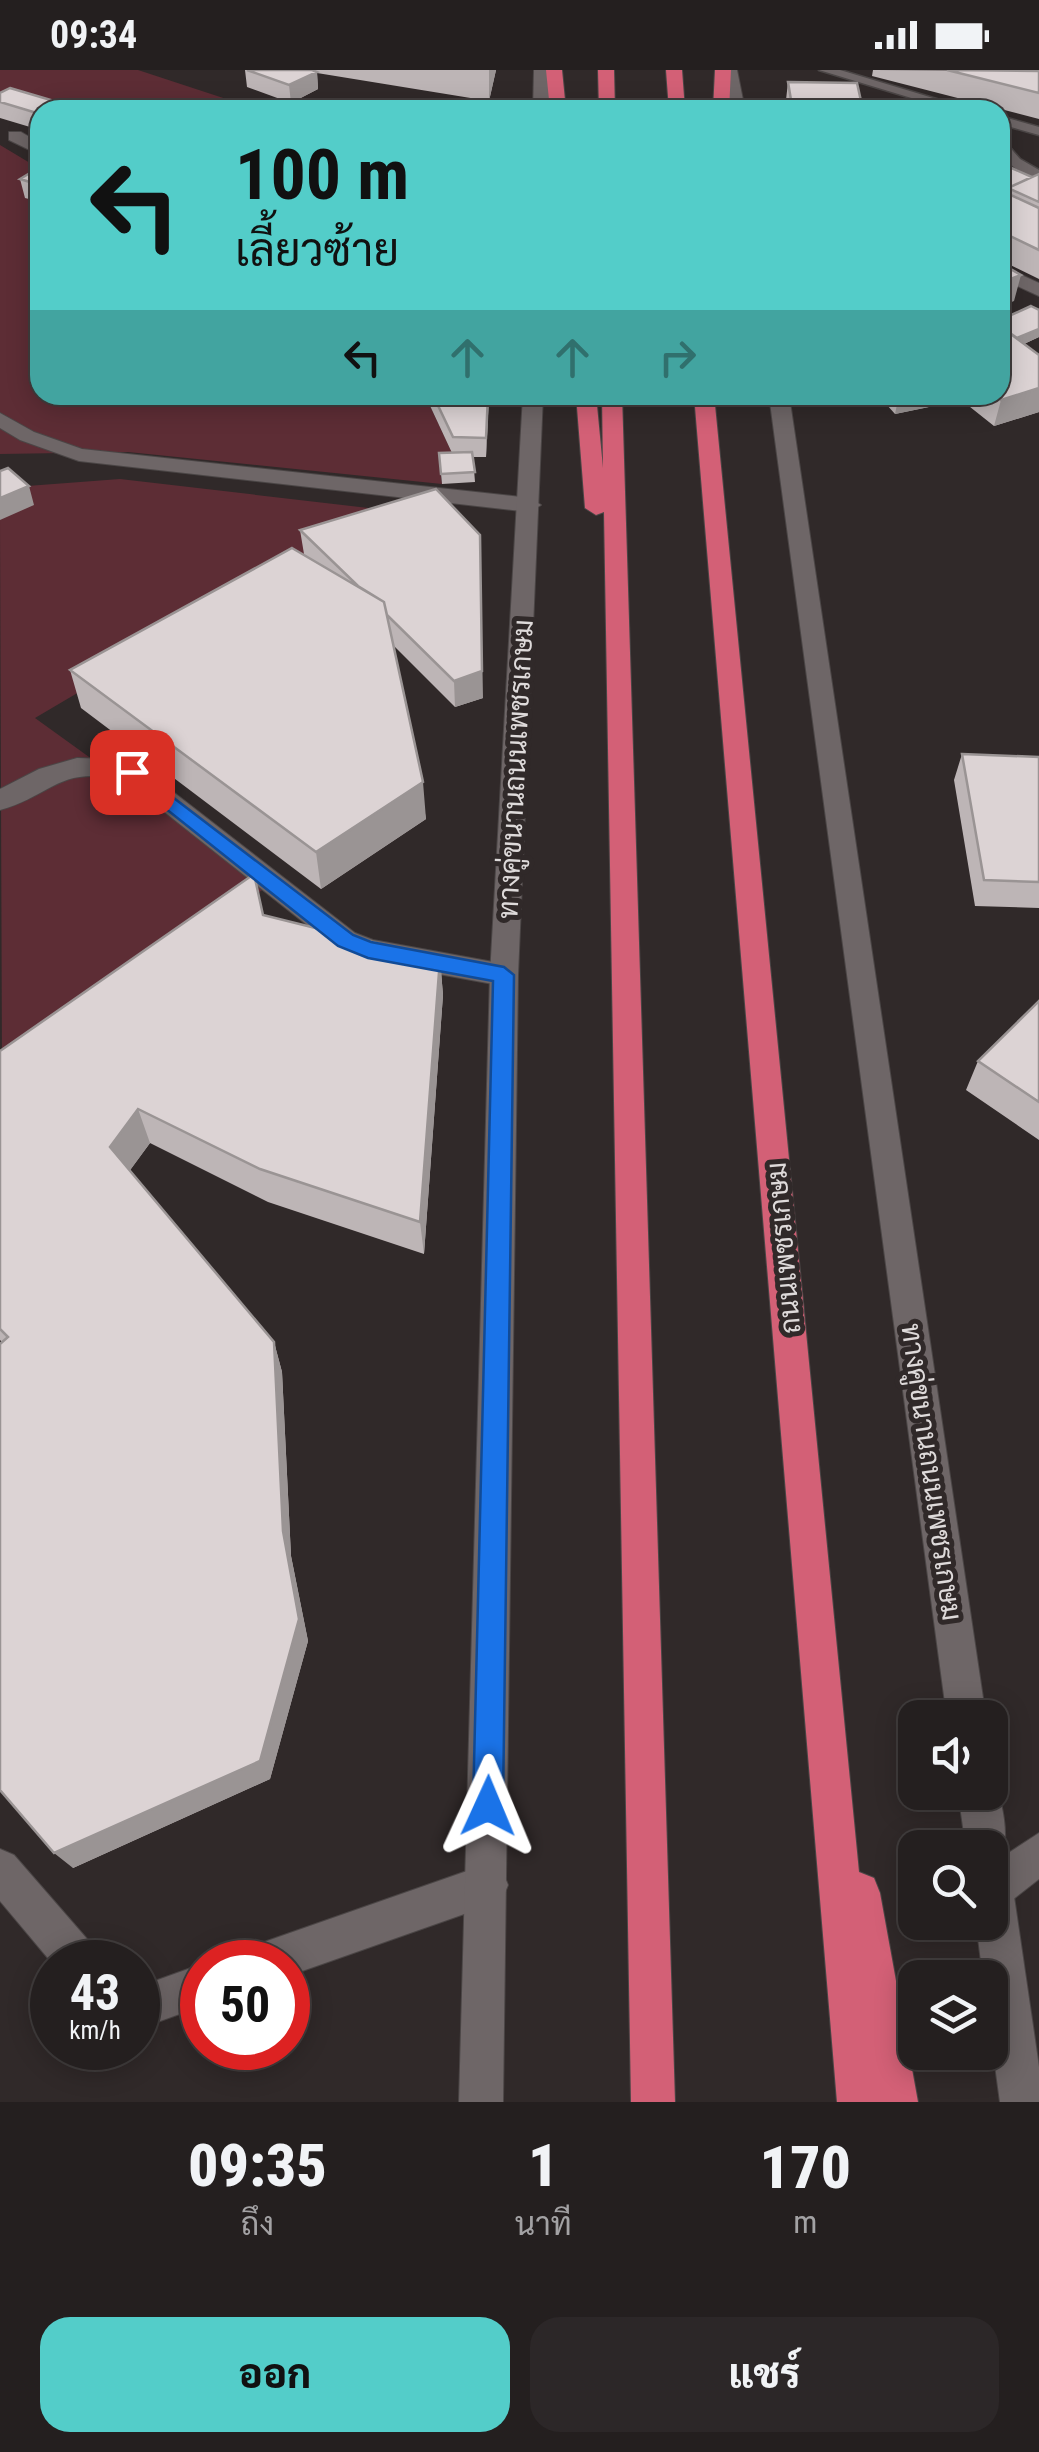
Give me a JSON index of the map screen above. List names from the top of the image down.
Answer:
{
  "streets": {
    "highway": ["ถนนเพชรเกษม"],
    "main road": ["ทางคู่ขนานถนนเพชรเกษม"]
  },
  "page": {
    "status": "09:34",
    "turn": ["100 m", "เลี้ยวซ้าย"],
    "speed": "43 km/h",
    "limit": "50",
    "eta": [
      "09:35",
      "ถึง",
      "1",
      "นาที",
      "170",
      "m"
    ],
    "buttons": ["ออก", "แชร์"]
  }
}
